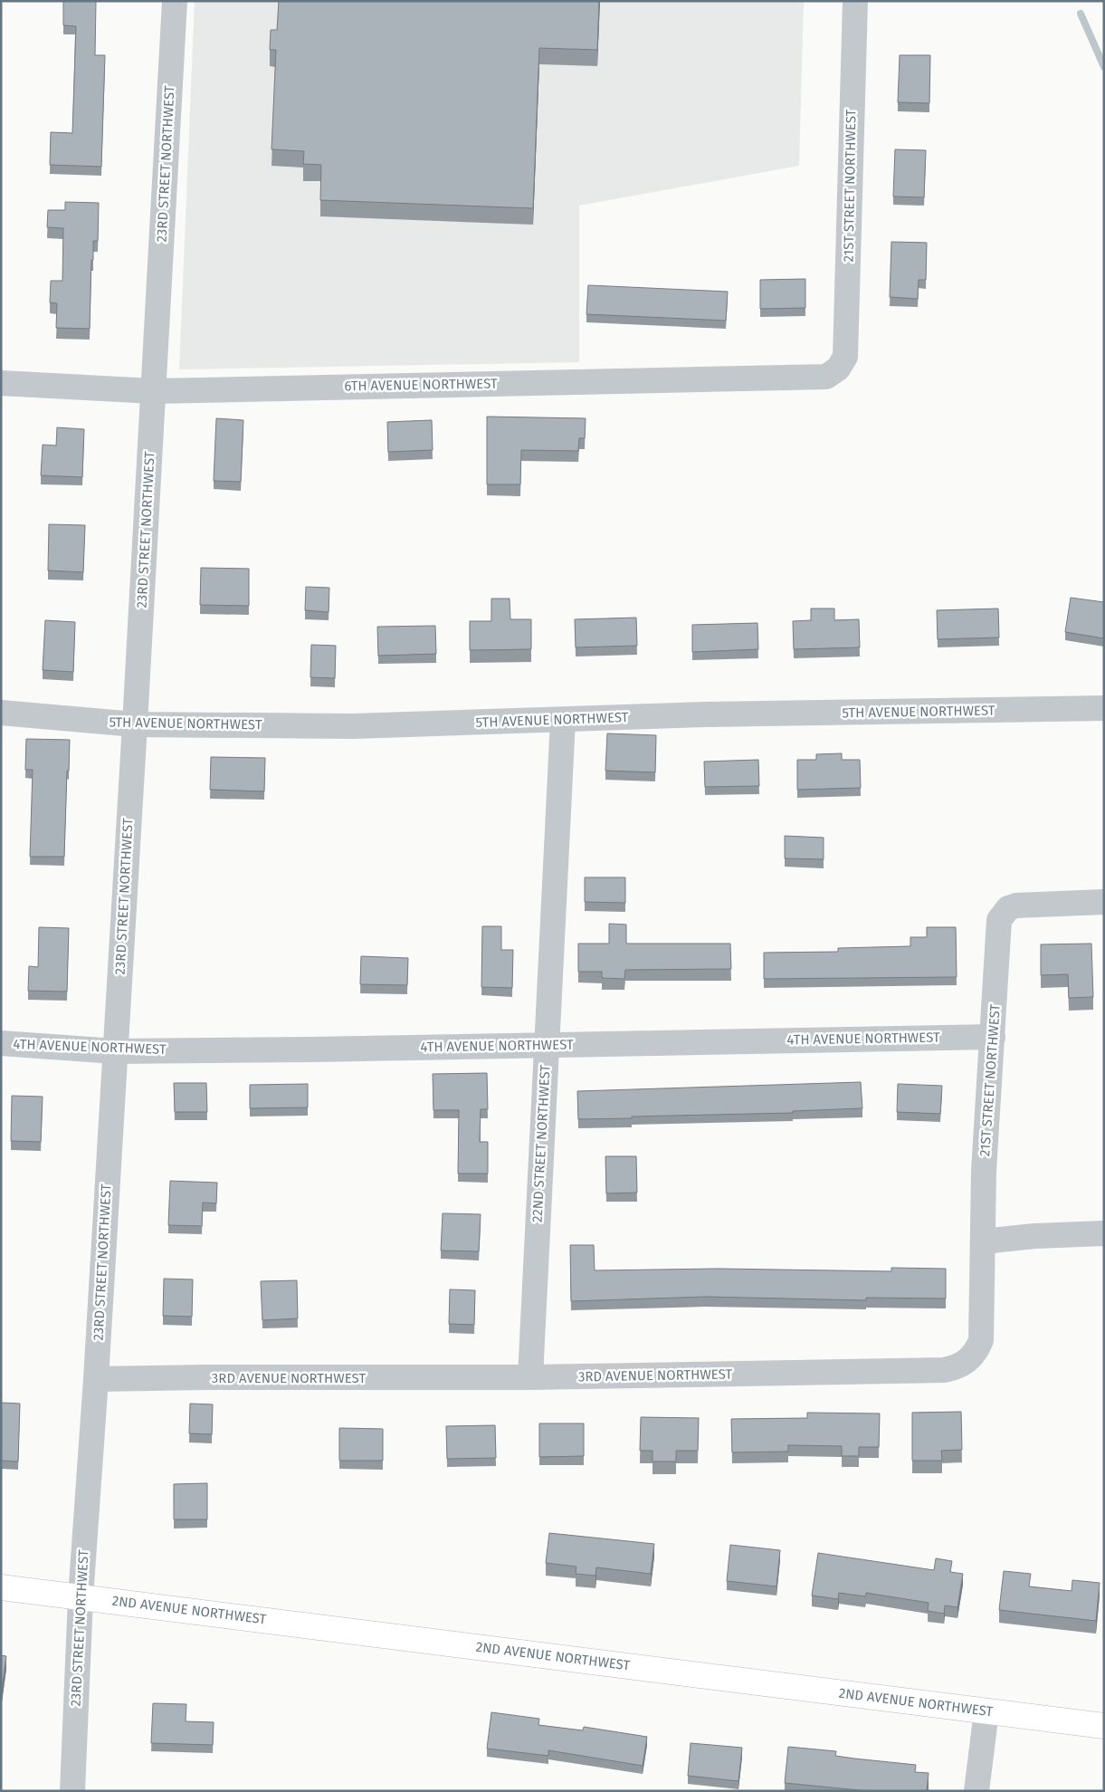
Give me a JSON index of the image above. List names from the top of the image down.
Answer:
{
  "streets": {
    "main road": ["2ND AVENUE NORTHWEST"],
    "street": [
      "23RD STREET NORTHWEST",
      "21ST STREET NORTHWEST",
      "6TH AVENUE NORTHWEST",
      "5TH AVENUE NORTHWEST",
      "4TH AVENUE NORTHWEST",
      "22ND STREET NORTHWEST",
      "3RD AVENUE NORTHWEST"
    ]
  },
  "crossings": [
    ["23RD STREET NORTHWEST", "6TH AVENUE NORTHWEST"],
    ["23RD STREET NORTHWEST", "5TH AVENUE NORTHWEST"],
    ["23RD STREET NORTHWEST", "4TH AVENUE NORTHWEST"],
    ["23RD STREET NORTHWEST", "3RD AVENUE NORTHWEST"],
    ["23RD STREET NORTHWEST", "2ND AVENUE NORTHWEST"],
    ["21ST STREET NORTHWEST", "6TH AVENUE NORTHWEST"],
    ["21ST STREET NORTHWEST", "4TH AVENUE NORTHWEST"],
    ["21ST STREET NORTHWEST", "3RD AVENUE NORTHWEST"],
    ["5TH AVENUE NORTHWEST", "22ND STREET NORTHWEST"],
    ["4TH AVENUE NORTHWEST", "22ND STREET NORTHWEST"],
    ["22ND STREET NORTHWEST", "3RD AVENUE NORTHWEST"]
  ]
}
